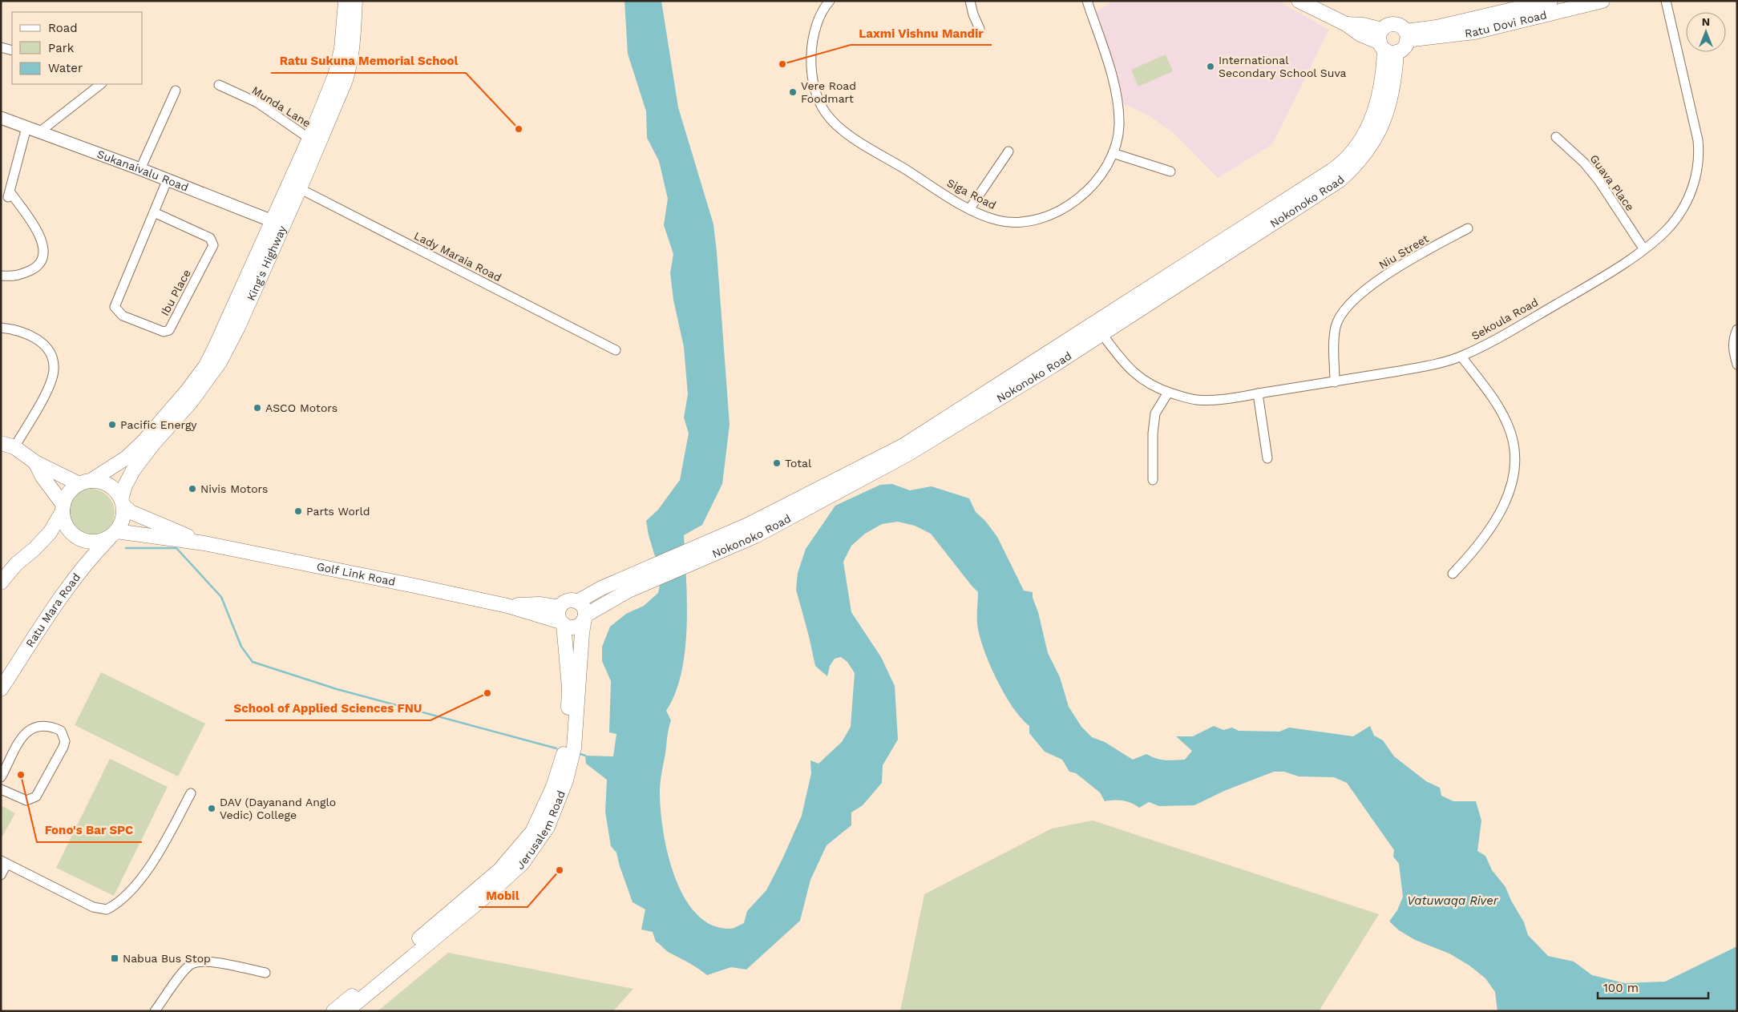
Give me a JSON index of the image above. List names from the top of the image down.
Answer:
{
  "streets": {
    "main road": [
      "Ratu Dovi Road",
      "Sukanaivalu Road",
      "Nokonoko Road",
      "King's Highway",
      "Golf Link Road",
      "Ratu Mara Road",
      "Jerusalem Road"
    ],
    "street": [
      "Munda Lane",
      "Guava Place",
      "Siga Road",
      "Niu Street",
      "Lady Maraia Road",
      "Ibu Place",
      "Sekoula Road"
    ]
  },
  "crossings": [
    ["Munda Lane", "King's Highway"],
    ["Sukanaivalu Road", "King's Highway"],
    ["Sukanaivalu Road", "Ibu Place"],
    ["Guava Place", "Sekoula Road"],
    ["Nokonoko Road", "Sekoula Road"],
    ["Nokonoko Road", "Golf Link Road"],
    ["Nokonoko Road", "Jerusalem Road"],
    ["Niu Street", "Sekoula Road"],
    ["Lady Maraia Road", "King's Highway"],
    ["King's Highway", "Golf Link Road"],
    ["King's Highway", "Ratu Mara Road"],
    ["Golf Link Road", "Ratu Mara Road"],
    ["Golf Link Road", "Jerusalem Road"]
  ],
  "water": ["Vatuwaqa River"],
  "places": {
    "other": [
      "Laxmi Vishnu Mandir",
      "International Secondary School Suva",
      "Vere Road Foodmart",
      "Ratu Sukuna Memorial School",
      "ASCO Motors",
      "Pacific Energy",
      "Total",
      "Nivis Motors",
      "Parts World",
      "School of Applied Sciences FNU",
      "Fono's Bar SPC",
      "DAV (Dayanand Anglo Vedic) College",
      "Mobil"
    ],
    "transit": ["Nabua Bus Stop"]
  },
  "legend": ["Road", "Park", "Water"],
  "scale_bar": "100 m",
  "north": "top"
}
